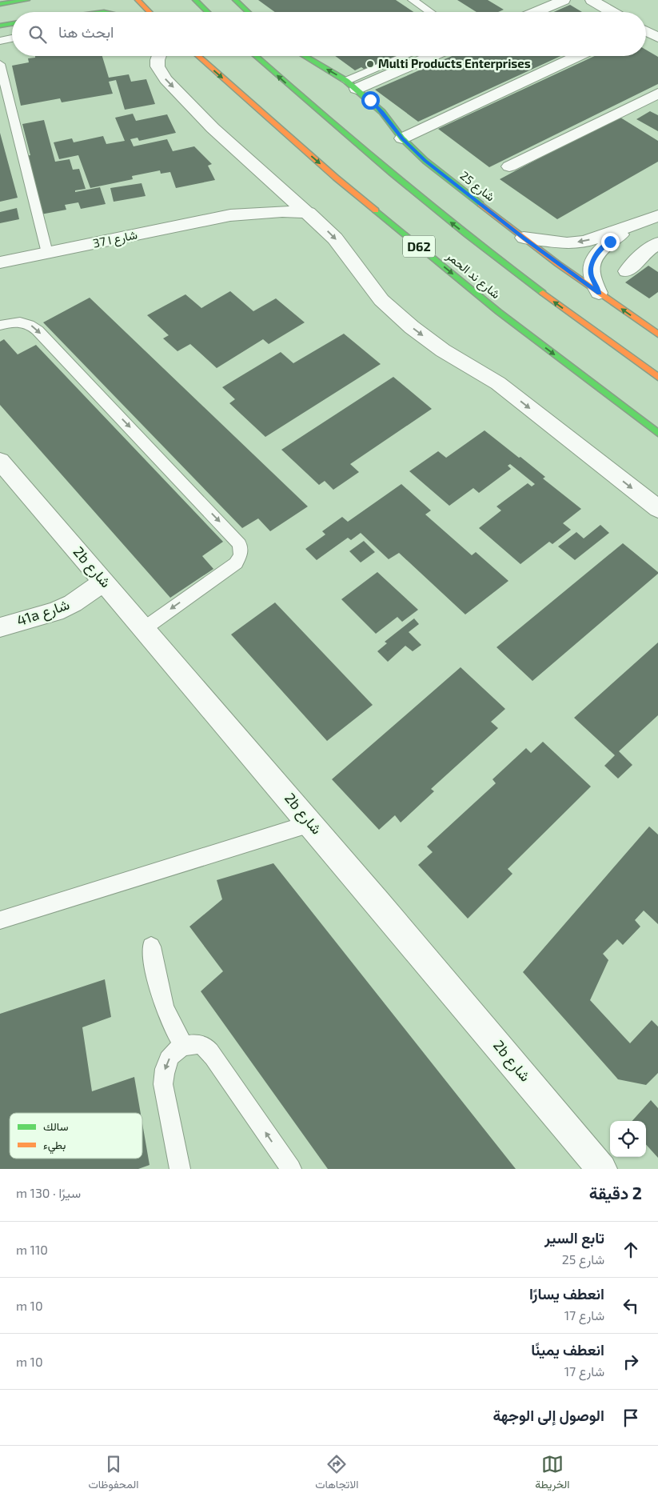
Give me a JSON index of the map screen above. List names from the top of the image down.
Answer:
{
  "streets": {
    "main road": ["شارع 25", "D62", "شارع ند الحمر"],
    "street": ["شارع ا 37", "2b شارع", "41a شارع"]
  },
  "crossings": [
    ["2b شارع", "41a شارع"]
  ],
  "places": ["Multi Products Enterprises"],
  "legend": ["سالك", "بطيء"],
  "page": {
    "search": "ابحث هنا",
    "heading": ["2 دقيقة", "سيرًا · 130 m"],
    "list": [
      ["تابع السير", "شارع 25", "110 m"],
      ["انعطف يسارًا", "شارع 17", "10 m"],
      ["انعطف يمينًا", "شارع 17", "10 m"],
      "الوصول إلى الوجهة"
    ],
    "nav": ["الخريطة", "الاتجاهات", "المحفوظات"]
  }
}
